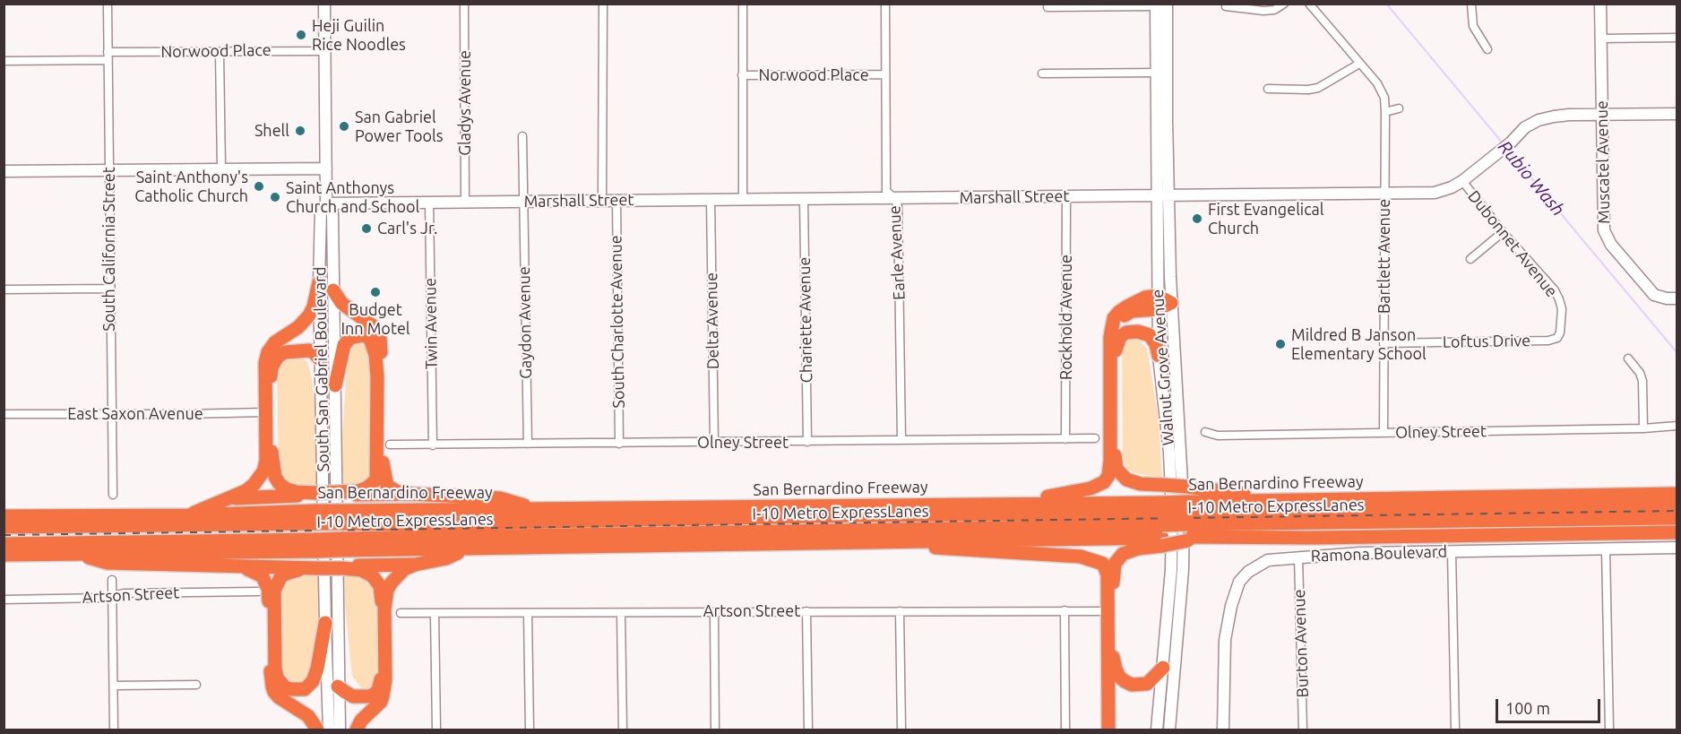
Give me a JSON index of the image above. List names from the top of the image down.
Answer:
{
  "streets": {
    "highway": ["San Bernardino Freeway", "I-10 Metro ExpressLanes"],
    "street": [
      "Norwood Place",
      "Gladys Avenue",
      "Muscatel Avenue",
      "Marshall Street",
      "Dubonnet Avenue",
      "South California Street",
      "Earle Avenue",
      "Bartlett Avenue",
      "Rockhold Avenue",
      "Chariette Avenue",
      "Delta Avenue",
      "South Charlotte Avenue",
      "Gaydon Avenue",
      "Twin Avenue",
      "Loftus Drive",
      "Walnut Grove Avenue",
      "South San Gabriel Boulevard",
      "East Saxon Avenue",
      "Olney Street",
      "Ramona Boulevard",
      "Artson Street",
      "Burton Avenue"
    ]
  },
  "crossings": [
    ["Norwood Place", "South California Street"],
    ["Norwood Place", "Earle Avenue"],
    ["Norwood Place", "South San Gabriel Boulevard"],
    ["Gladys Avenue", "Marshall Street"],
    ["Muscatel Avenue", "Marshall Street"],
    ["Marshall Street", "Dubonnet Avenue"],
    ["Marshall Street", "Earle Avenue"],
    ["Marshall Street", "Bartlett Avenue"],
    ["Marshall Street", "Rockhold Avenue"],
    ["Marshall Street", "Chariette Avenue"],
    ["Marshall Street", "Delta Avenue"],
    ["Marshall Street", "South Charlotte Avenue"],
    ["Marshall Street", "Gaydon Avenue"],
    ["Marshall Street", "Twin Avenue"],
    ["Marshall Street", "Walnut Grove Avenue"],
    ["Marshall Street", "South San Gabriel Boulevard"],
    ["Dubonnet Avenue", "Loftus Drive"],
    ["South California Street", "East Saxon Avenue"],
    ["Earle Avenue", "Olney Street"],
    ["Bartlett Avenue", "Loftus Drive"],
    ["Bartlett Avenue", "Olney Street"],
    ["Rockhold Avenue", "Olney Street"],
    ["Chariette Avenue", "Olney Street"],
    ["Delta Avenue", "Olney Street"],
    ["South Charlotte Avenue", "Olney Street"],
    ["Gaydon Avenue", "Olney Street"],
    ["Twin Avenue", "Olney Street"],
    ["San Bernardino Freeway", "I-10 Metro ExpressLanes"],
    ["Ramona Boulevard", "Burton Avenue"]
  ],
  "water": ["Rubio Wash"],
  "places": [
    "Heji Guilin Rice Noodles",
    "San Gabriel Power Tools",
    "Shell",
    "Saint Anthony's Catholic Church",
    "Saint Anthonys Church and School",
    "First Evangelical Church",
    "Carl's Jr.",
    "Budget Inn Motel",
    "Mildred B Janson Elementary School"
  ],
  "scale_bar": "100 m"
}
